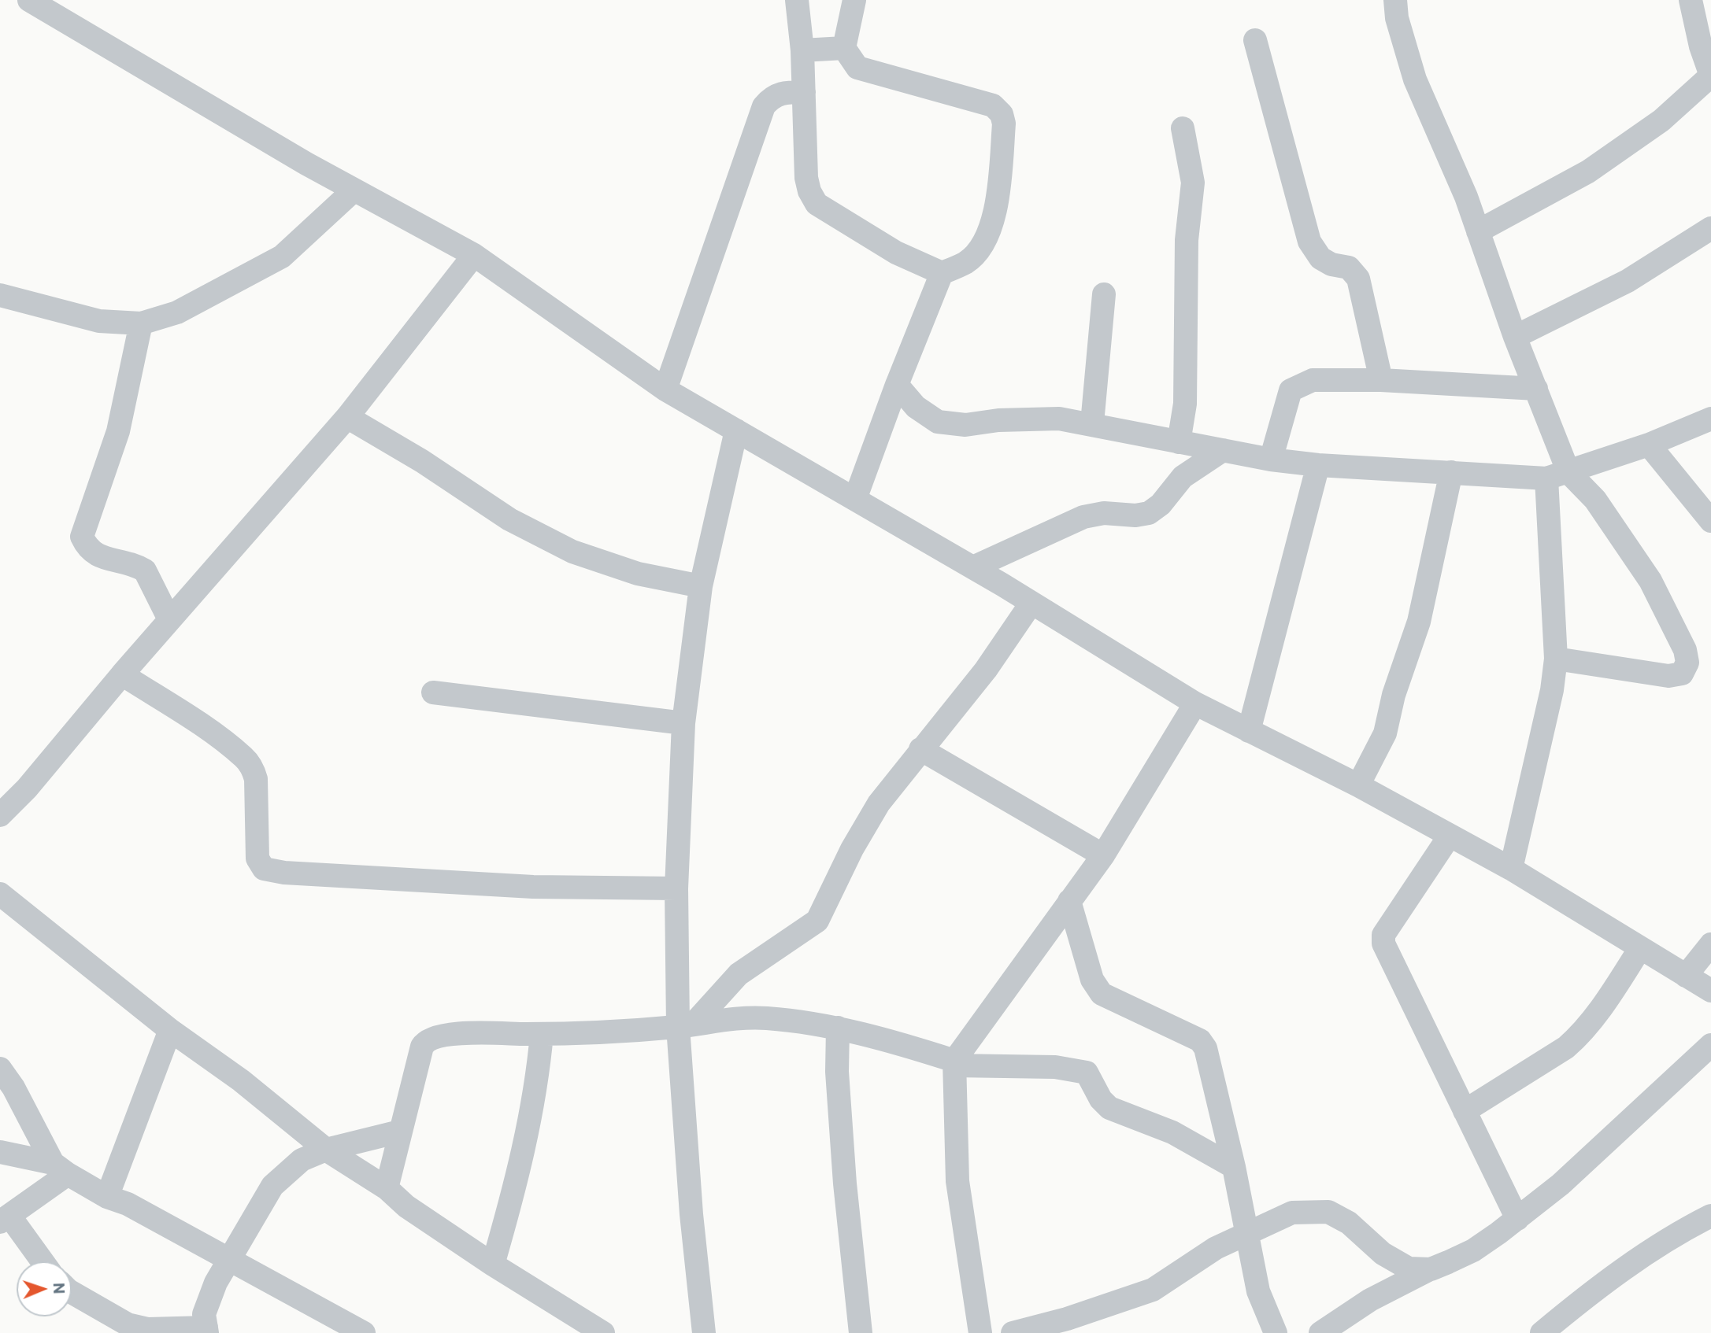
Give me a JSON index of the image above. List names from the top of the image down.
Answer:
{
  "north": "right"
}
